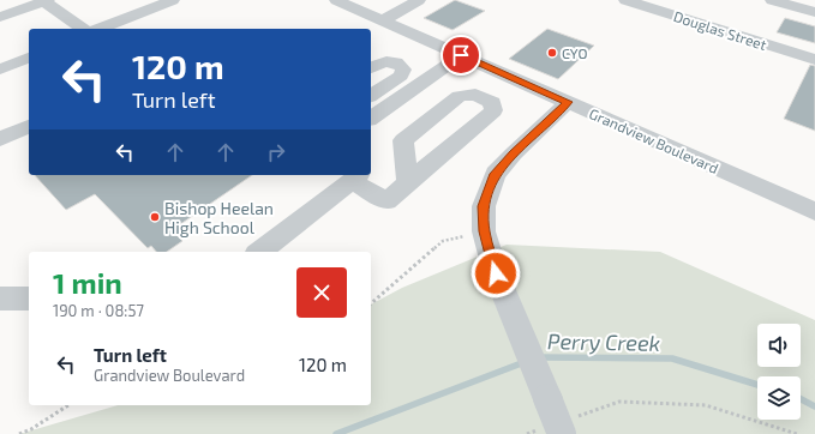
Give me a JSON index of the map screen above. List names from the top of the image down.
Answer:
{
  "streets": {
    "street": ["Douglas Street", "Grandview Boulevard"]
  },
  "water": ["Perry Creek"],
  "places": ["CYO", "Bishop Heelan High School"],
  "page": {
    "turn": ["120 m", "Turn left"],
    "heading": ["1 min", "190 m · 08:57"],
    "list": [
      {
        "name": "Turn left",
        "note": "Grandview Boulevard",
        "value": "120 m"
      }
    ]
  }
}
